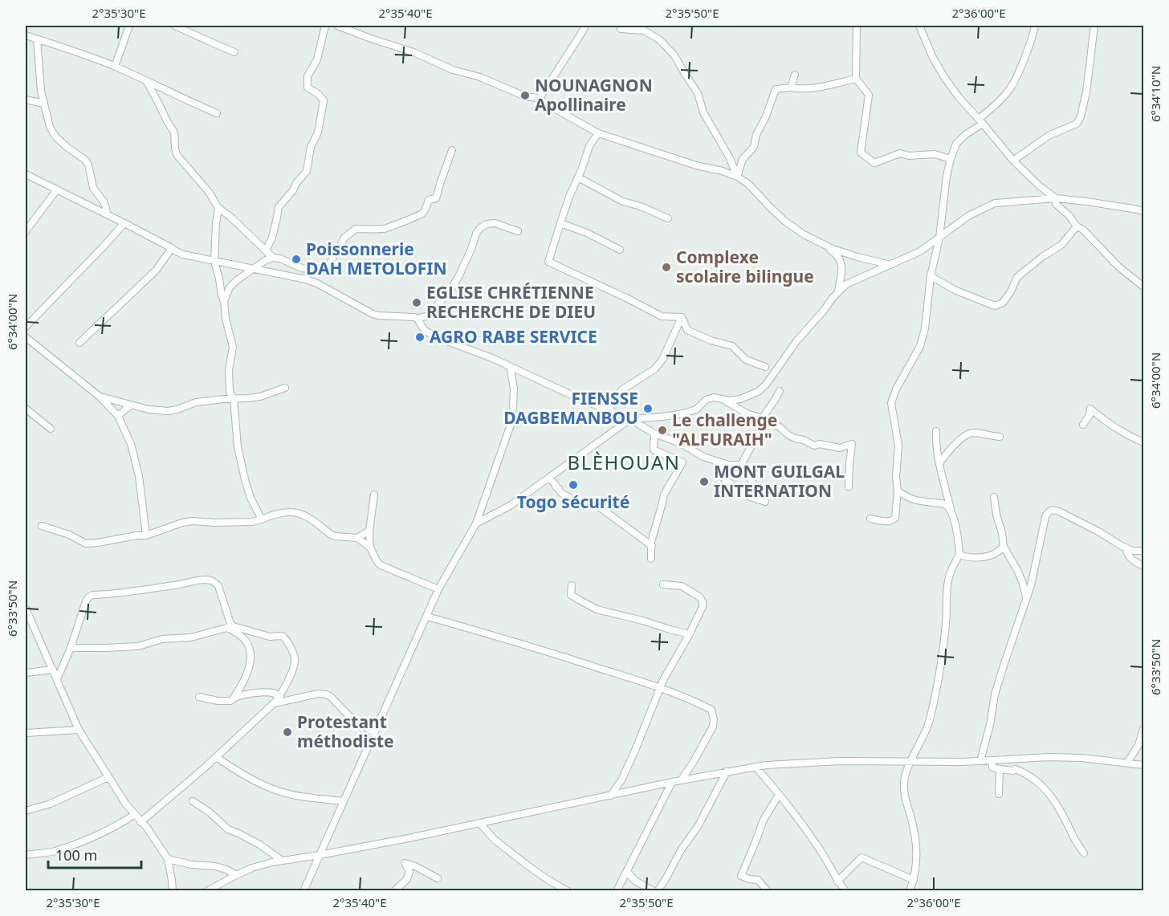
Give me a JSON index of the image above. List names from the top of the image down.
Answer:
{
  "districts": ["BLÈHOUAN"],
  "places": [
    "NOUNAGNON Apollinaire",
    "Poissonnerie DAH METOLOFIN",
    "Complexe scolaire bilingue",
    "EGLISE CHRÉTIENNE RECHERCHE DE DIEU",
    "AGRO RABE SERVICE",
    "FIENSSE DAGBEMANBOU",
    "Le challenge \"ALFURAIH\"",
    "MONT GUILGAL INTERNATION",
    "Togo sécurité",
    "Protestant méthodiste"
  ],
  "scale_bar": "100 m",
  "coordinates": [
    "2°35'30\"E",
    "2°35'40\"E",
    "2°35'50\"E",
    "2°36'00\"E",
    "6°34'10\"N",
    "6°34'00\"N",
    "6°33'50\"N"
  ]
}
